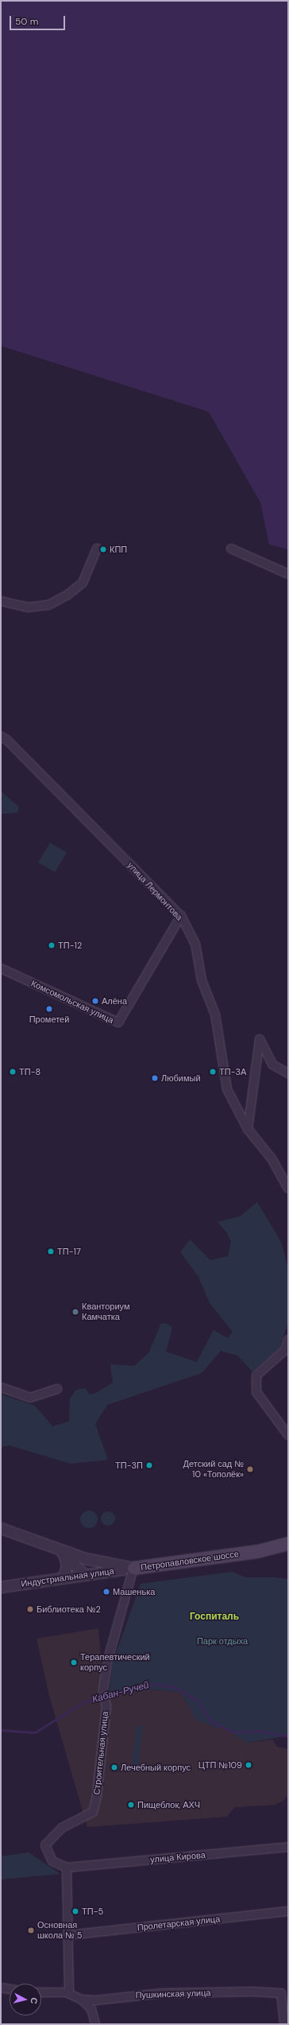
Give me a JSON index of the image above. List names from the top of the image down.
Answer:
{
  "streets": {
    "main road": ["Петропавловское шоссе"],
    "street": [
      "улица Лермонтова",
      "Комсомольская улица",
      "Индустриальная улица",
      "Строительная улица",
      "улица Кирова",
      "Пролетарская улица",
      "Пушкинская улица"
    ]
  },
  "crossings": [
    ["улица Лермонтова", "Комсомольская улица"],
    ["Петропавловское шоссе", "Индустриальная улица"],
    ["Петропавловское шоссе", "Строительная улица"],
    ["Индустриальная улица", "Строительная улица"],
    ["Строительная улица", "улица Кирова"]
  ],
  "districts": ["Госпиталь"],
  "water": ["Кабан-Ручей"],
  "parks": ["Парк отдыха"],
  "places": [
    "КПП",
    "ТП-12",
    "Алёна",
    "Прометей",
    "ТП-8",
    "ТП-3А",
    "Любимый",
    "ТП-17",
    "Кванториум Камчатка",
    "ТП-3П",
    "Детский сад № 10 «Тополёк»",
    "Машенька",
    "Библиотека №2",
    "Терапевтический корпус",
    "ЦТП №109",
    "Лечебный корпус",
    "Пищеблок, АХЧ",
    "ТП-5",
    "Основная школа № 5"
  ],
  "scale_bar": "50 m",
  "north": "right"
}
